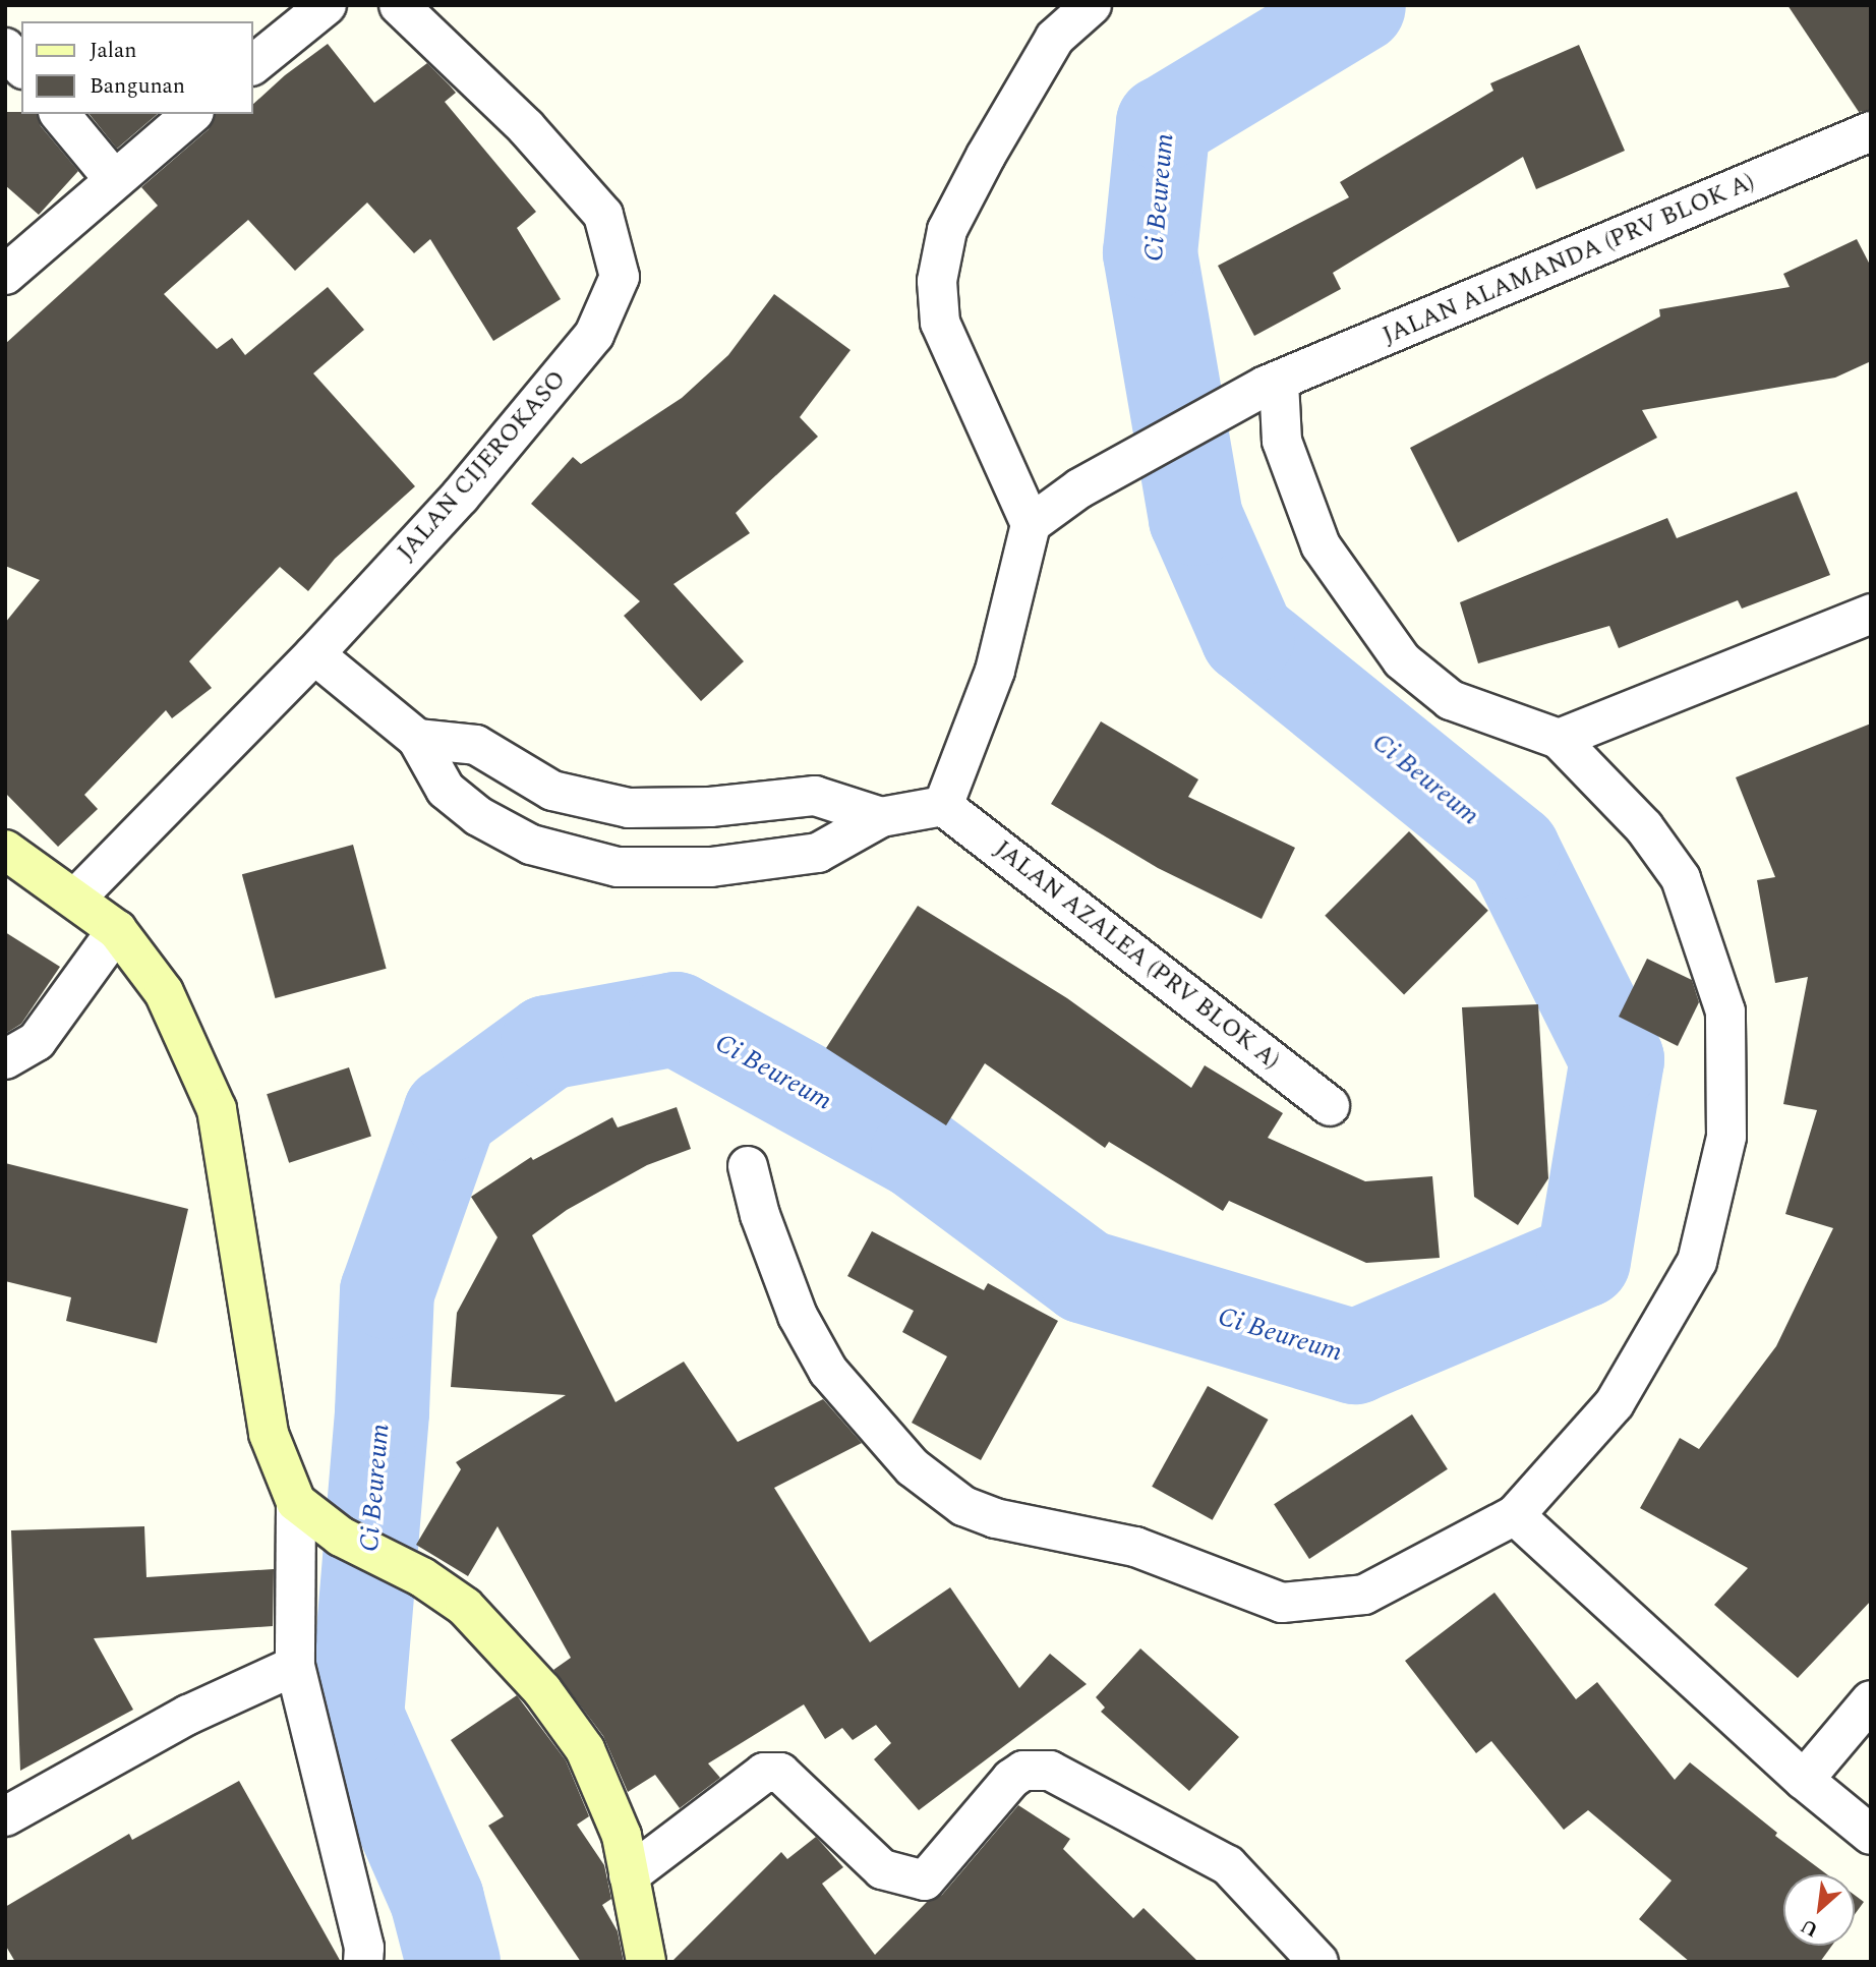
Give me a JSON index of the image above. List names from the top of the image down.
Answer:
{
  "streets": {
    "street": ["JALAN ALAMANDA (PRV BLOK A)", "JALAN CIJEROKASO", "JALAN AZALEA (PRV BLOK A)"]
  },
  "water": ["Ci Beureum"],
  "legend": ["Jalan", "Bangunan"],
  "north": "bottom left"
}
